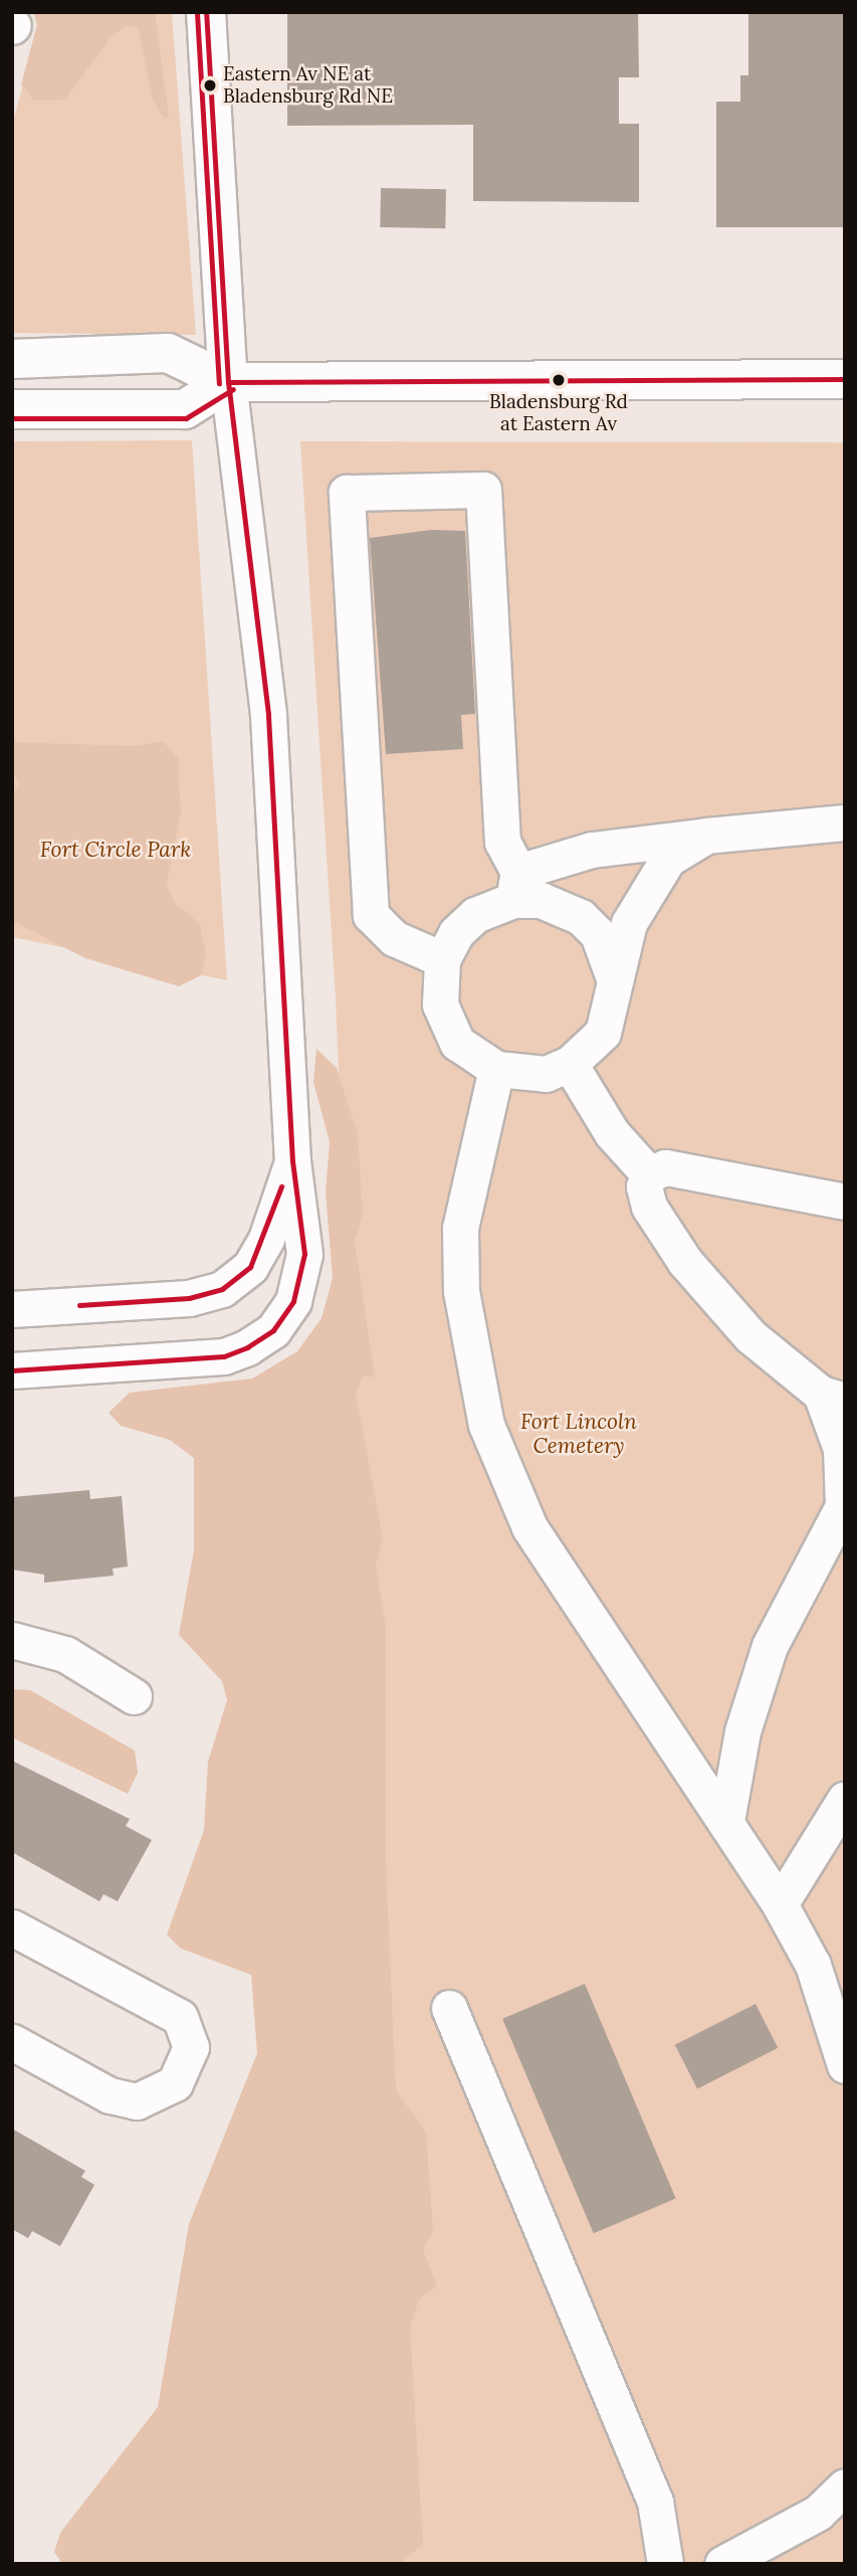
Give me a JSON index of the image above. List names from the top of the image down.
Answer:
{
  "parks": ["Fort Circle Park", "Fort Lincoln Cemetery"],
  "places": ["Eastern Av NE at Bladensburg Rd NE", "Bladensburg Rd at Eastern Av"]
}
